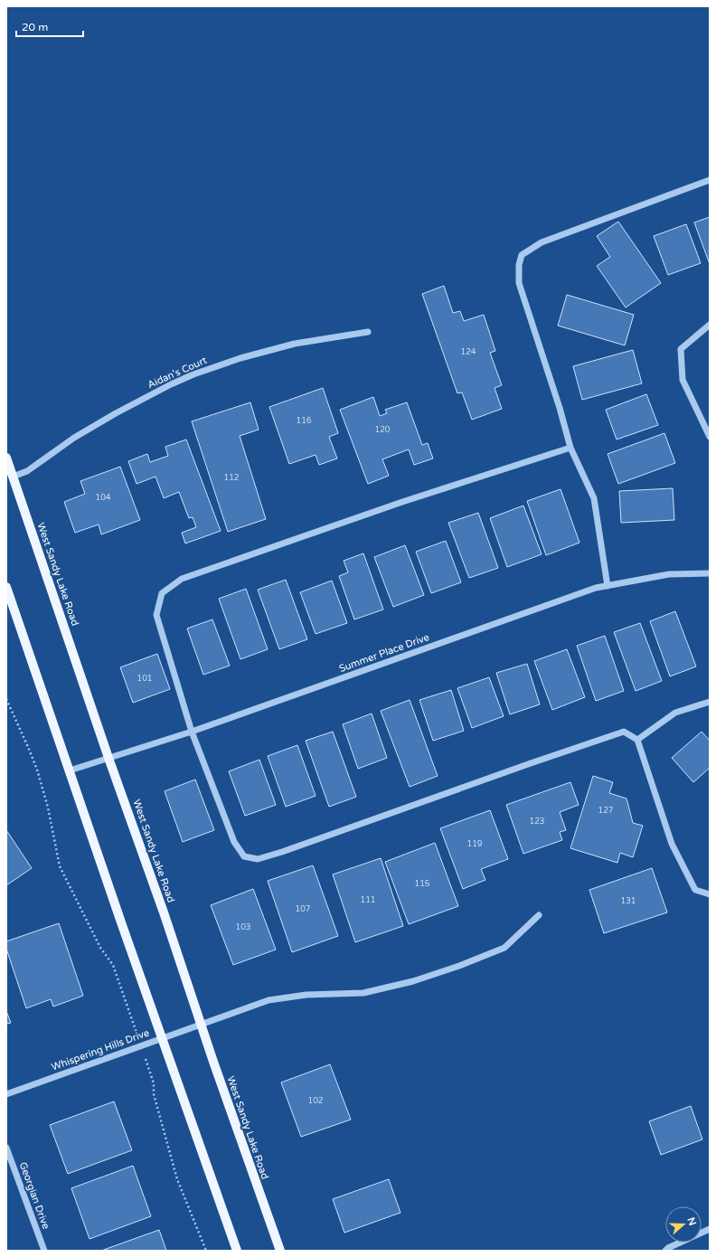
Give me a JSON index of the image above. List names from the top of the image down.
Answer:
{
  "streets": {
    "main road": ["West Sandy Lake Road"],
    "street": [
      "Aidan's Court",
      "Summer Place Drive",
      "Whispering Hills Drive",
      "Georgian Drive"
    ]
  },
  "crossings": [
    ["Aidan's Court", "West Sandy Lake Road"],
    ["West Sandy Lake Road", "Summer Place Drive"],
    ["West Sandy Lake Road", "Whispering Hills Drive"]
  ],
  "house_numbers": [
    "124",
    "116",
    "120",
    "112",
    "104",
    "101",
    "127",
    "123",
    "119",
    "115",
    "111",
    "131",
    "107",
    "103",
    "102"
  ],
  "scale_bar": "20 m",
  "north": "right"
}
